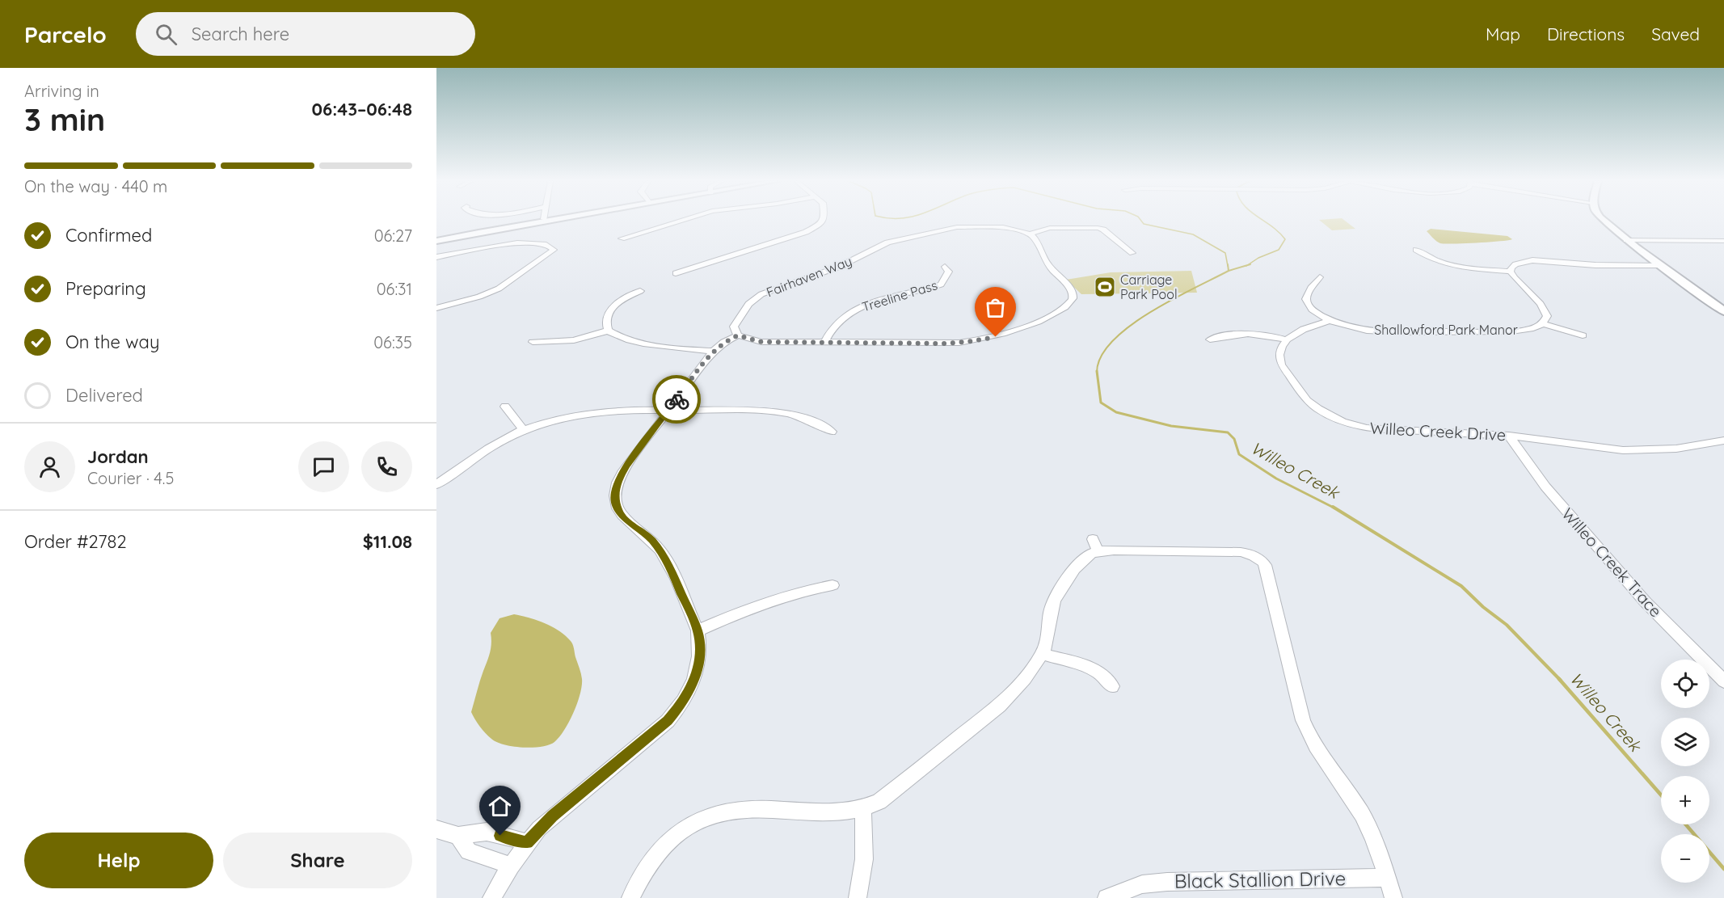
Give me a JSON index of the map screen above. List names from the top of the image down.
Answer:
{
  "streets": {
    "street": [
      "Fairhaven Way",
      "Treeline Pass",
      "Shallowford Park Manor",
      "Willeo Creek Drive",
      "Willeo Creek Trace",
      "Black Stallion Drive"
    ]
  },
  "crossings": [
    ["Willeo Creek Drive", "Willeo Creek Trace"]
  ],
  "water": ["Willeo Creek"],
  "places": {
    "sports": ["Carriage Park Pool"]
  },
  "page": {
    "header": "Parcelo",
    "search": "Search here",
    "nav": ["Map", "Directions", "Saved"],
    "heading": ["3 min", "Arriving in", "06:43–06:48"],
    "panel": [
      "Jordan",
      "Courier · 4.5",
      "Order #2782",
      "$11.08"
    ],
    "bar": "On the way · 440 m",
    "list": [
      ["Confirmed", "06:27"],
      ["Preparing", "06:31"],
      ["On the way", "06:35"],
      "Delivered"
    ],
    "map_buttons": ["+", "−"],
    "buttons": ["Help", "Share"]
  }
}
